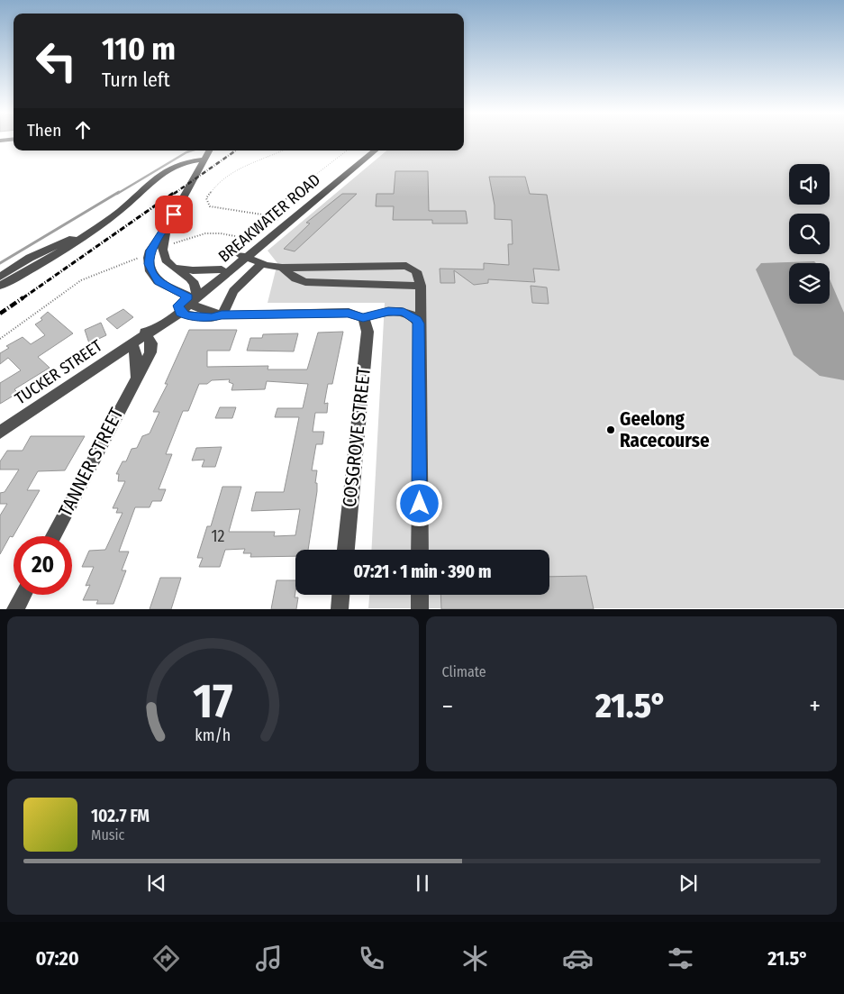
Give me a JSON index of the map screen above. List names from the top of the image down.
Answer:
{
  "streets": {
    "street": [
      "BREAKWATER ROAD",
      "TUCKER STREET",
      "COSGROVE STREET",
      "TANNER STREET"
    ]
  },
  "crossings": [
    ["BREAKWATER ROAD", "TUCKER STREET"],
    ["TUCKER STREET", "TANNER STREET"]
  ],
  "places": ["Geelong Racecourse"],
  "house_numbers": ["12"],
  "page": {
    "turn": ["110 m", "Turn left"],
    "then": "Then",
    "limit": "20",
    "trip": "07:21 · 1 min · 390 m",
    "tile": "Climate",
    "heat": ["−", "21.5°", "+"],
    "song": ["102.7 FM", "Music"],
    "tabs": ["07:20", "21.5°"],
    "gauge": ["17", "km/h"]
  }
}
